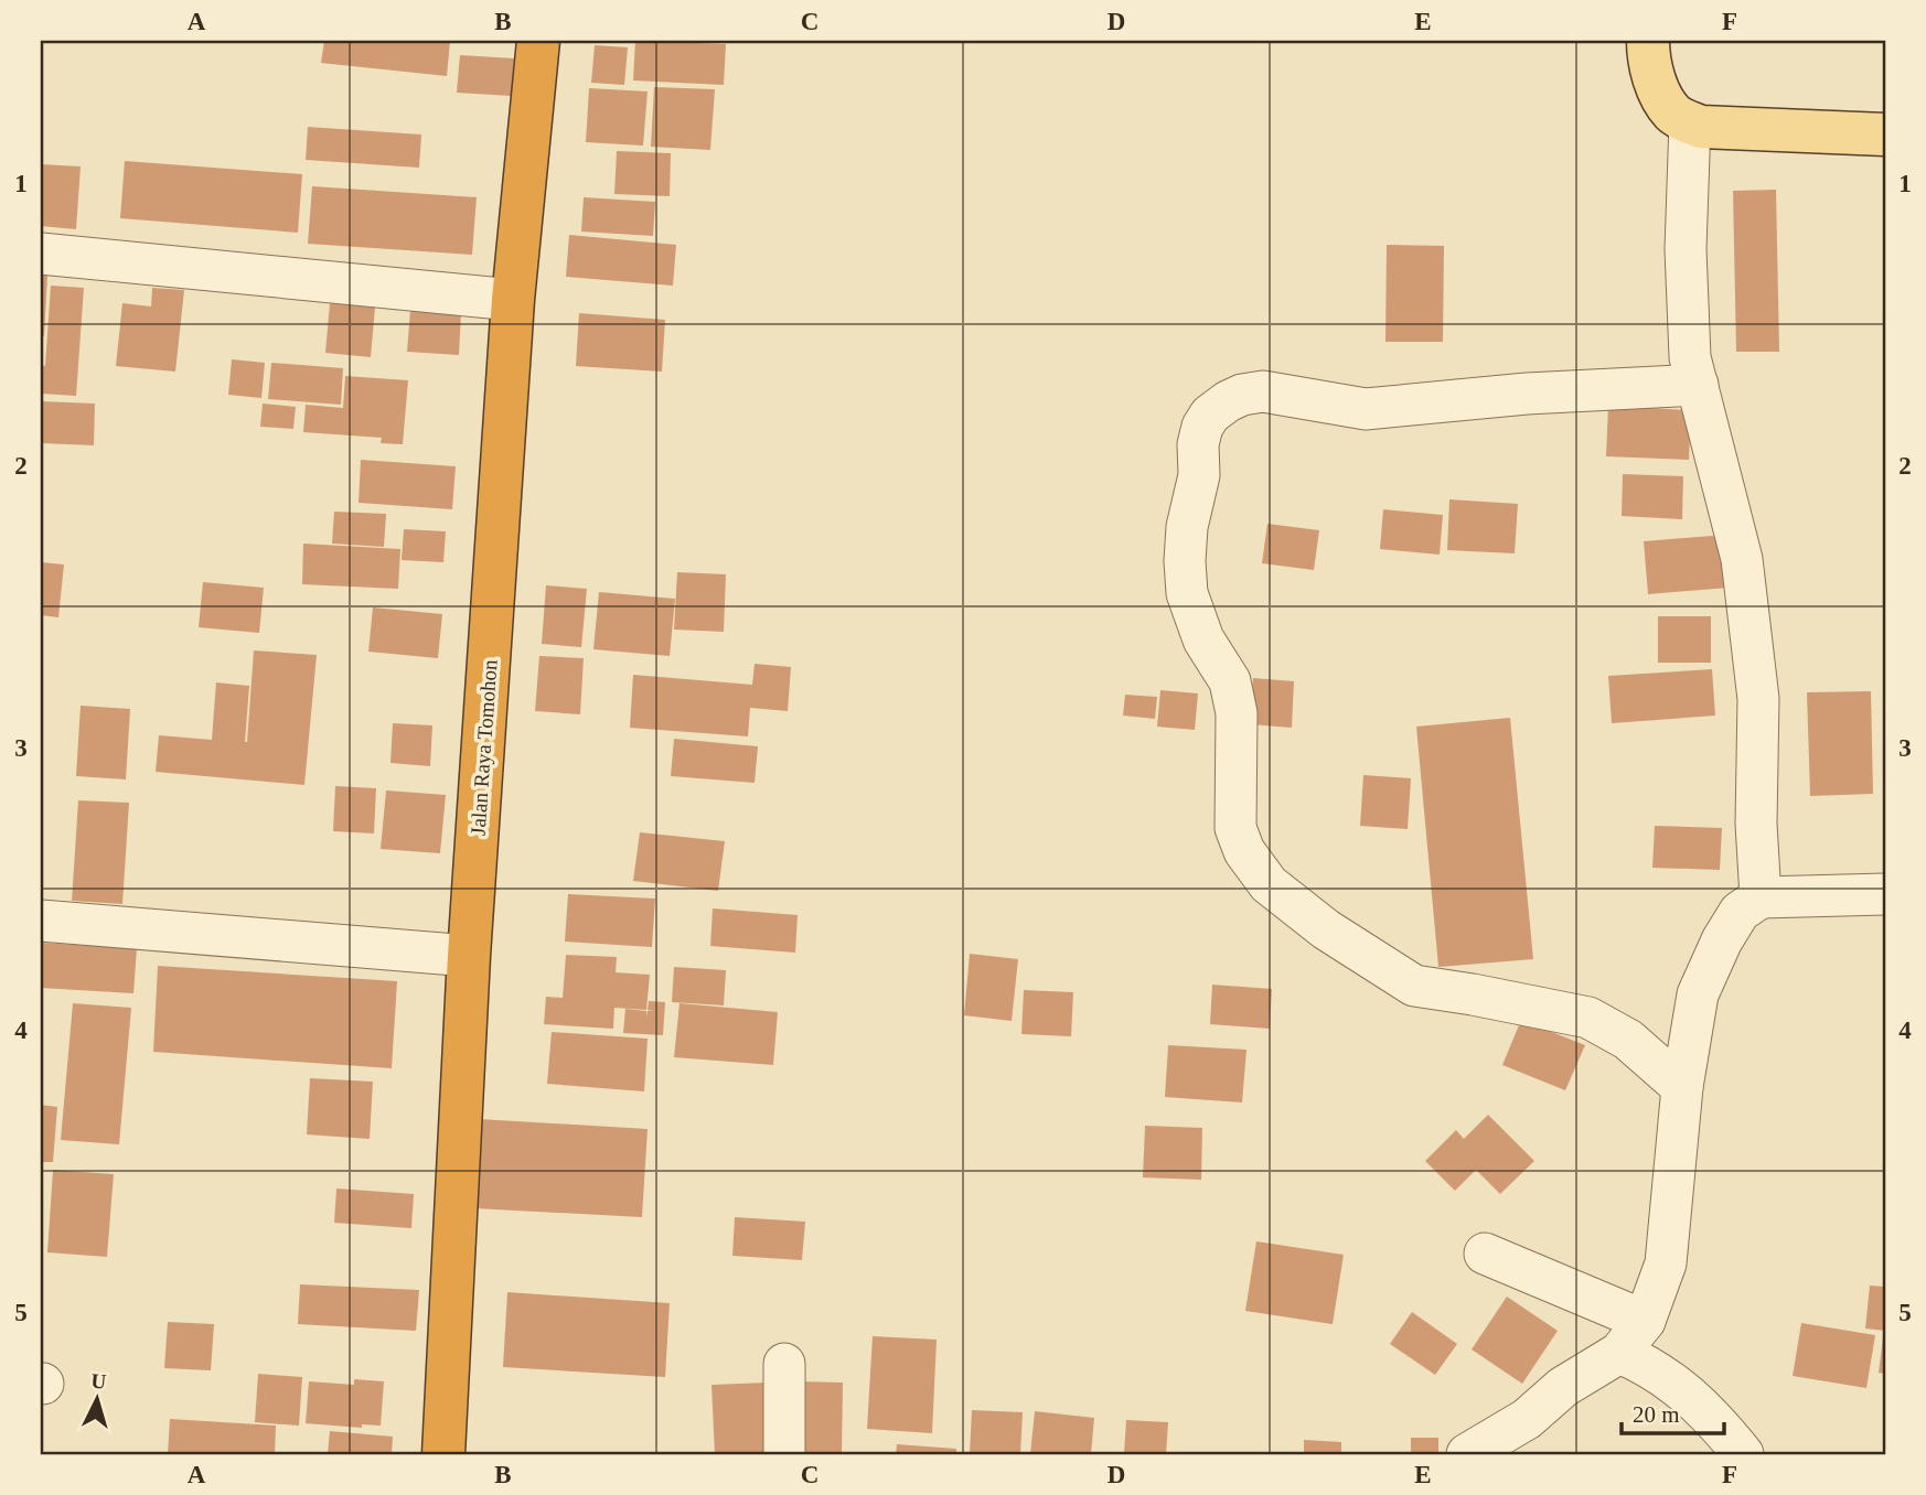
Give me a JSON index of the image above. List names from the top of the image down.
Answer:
{
  "streets": {
    "highway": ["Jalan Raya Tomohon"]
  },
  "scale_bar": "20 m",
  "north": "top",
  "grid": {
    "columns": [
      "A",
      "B",
      "C",
      "D",
      "E",
      "F"
    ],
    "rows": [
      "1",
      "2",
      "3",
      "4",
      "5"
    ]
  }
}
